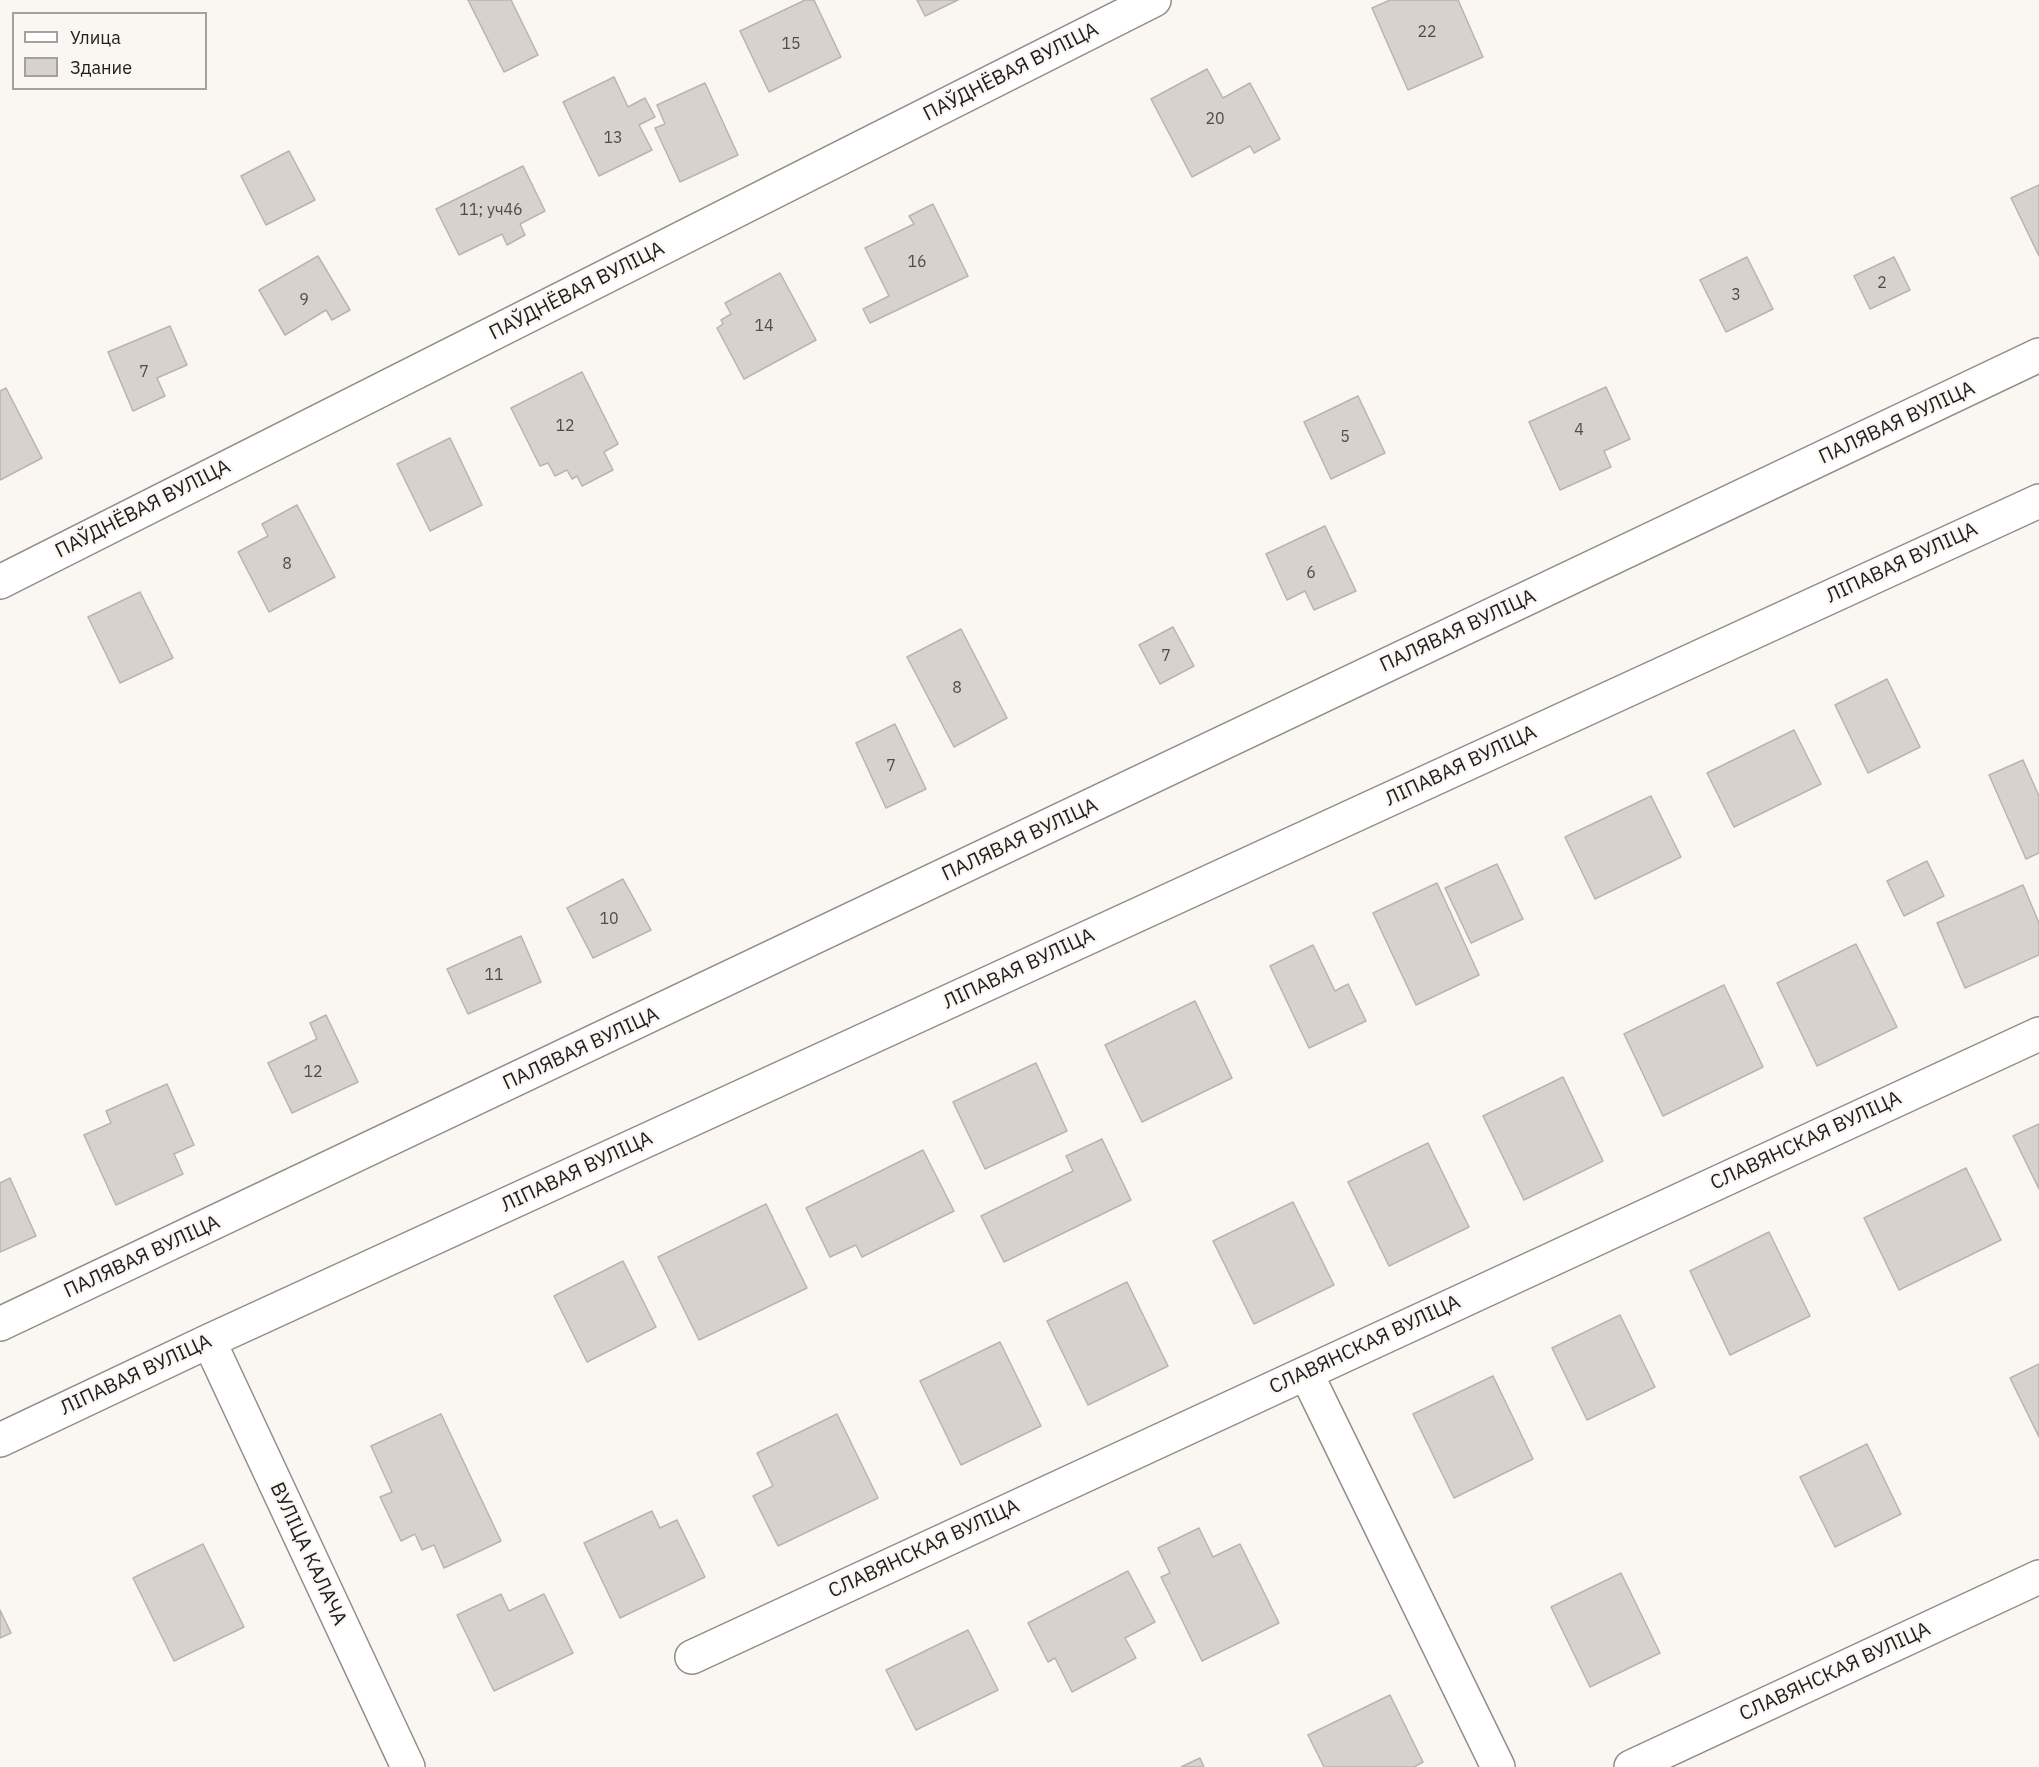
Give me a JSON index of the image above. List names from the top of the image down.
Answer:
{
  "streets": {
    "street": [
      "ПАЎДНЁВАЯ ВУЛІЦА",
      "ПАЛЯВАЯ ВУЛІЦА",
      "ЛІПАВАЯ ВУЛІЦА",
      "СЛАВЯНСКАЯ ВУЛІЦА",
      "ВУЛІЦА КАЛАЧА"
    ]
  },
  "crossings": [
    ["ЛІПАВАЯ ВУЛІЦА", "ВУЛІЦА КАЛАЧА"]
  ],
  "house_numbers": [
    "22",
    "15",
    "20",
    "13",
    "11; уч46",
    "16",
    "2",
    "3",
    "9",
    "14",
    "7",
    "12",
    "4",
    "5",
    "8",
    "6",
    "7",
    "8",
    "7",
    "10",
    "11",
    "12"
  ],
  "legend": ["Улица", "Здание"]
}
